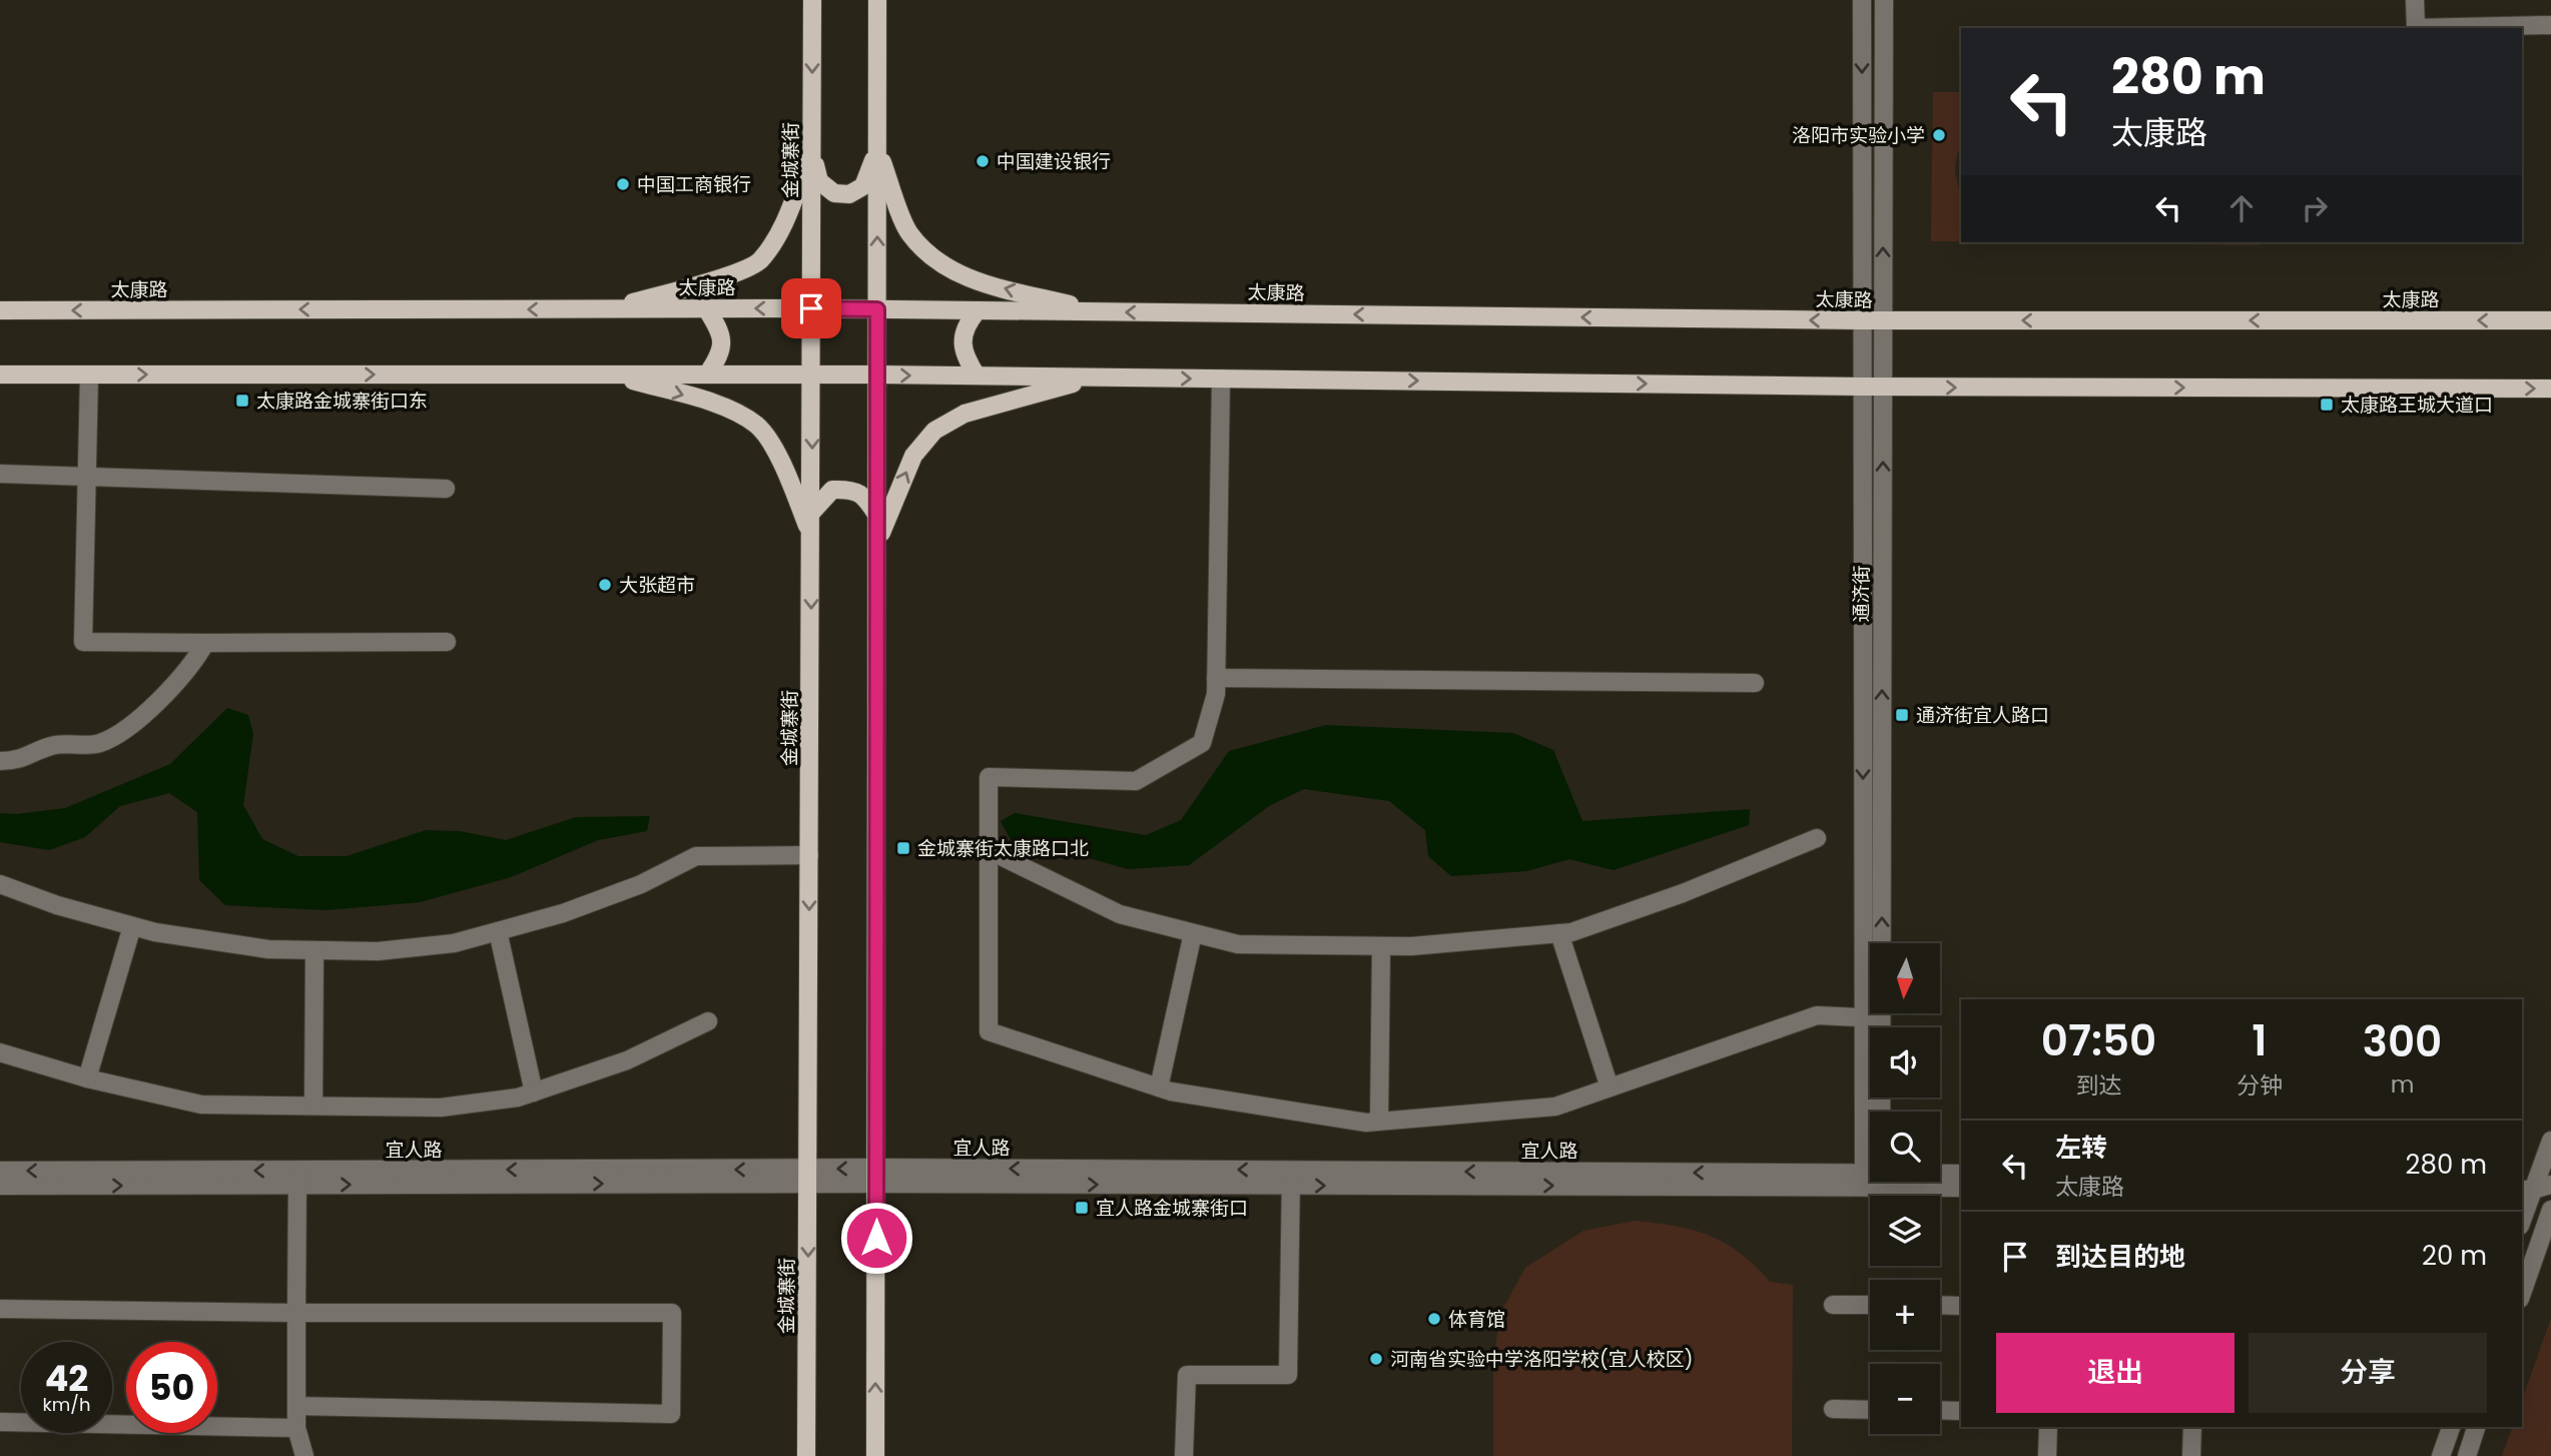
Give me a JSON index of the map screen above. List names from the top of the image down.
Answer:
{
  "streets": {
    "main road": ["金城寨街", "太康路"],
    "street": ["通济街", "宜人路"]
  },
  "crossings": [
    ["金城寨街", "太康路"],
    ["金城寨街", "宜人路"],
    ["太康路", "通济街"]
  ],
  "places": {
    "other": [
      "洛阳市实验小学",
      "中国建设银行",
      "中国工商银行",
      "大张超市",
      "体育馆",
      "河南省实验中学洛阳学校(宜人校区)"
    ],
    "transit": [
      "太康路金城寨街口东",
      "太康路王城大道口",
      "通济街宜人路口",
      "金城寨街太康路口北",
      "宜人路金城寨街口"
    ]
  },
  "north": "bottom",
  "page": {
    "turn": ["280 m", "太康路"],
    "map_buttons": ["+", "−"],
    "eta": [
      "07:50",
      "到达",
      "1",
      "分钟",
      "300",
      "m"
    ],
    "list": [
      {
        "name": "左转",
        "note": "太康路",
        "value": "280 m"
      },
      {
        "name": "到达目的地",
        "value": "20 m"
      }
    ],
    "buttons": ["退出", "分享"],
    "speed": "42 km/h",
    "limit": "50"
  }
}
